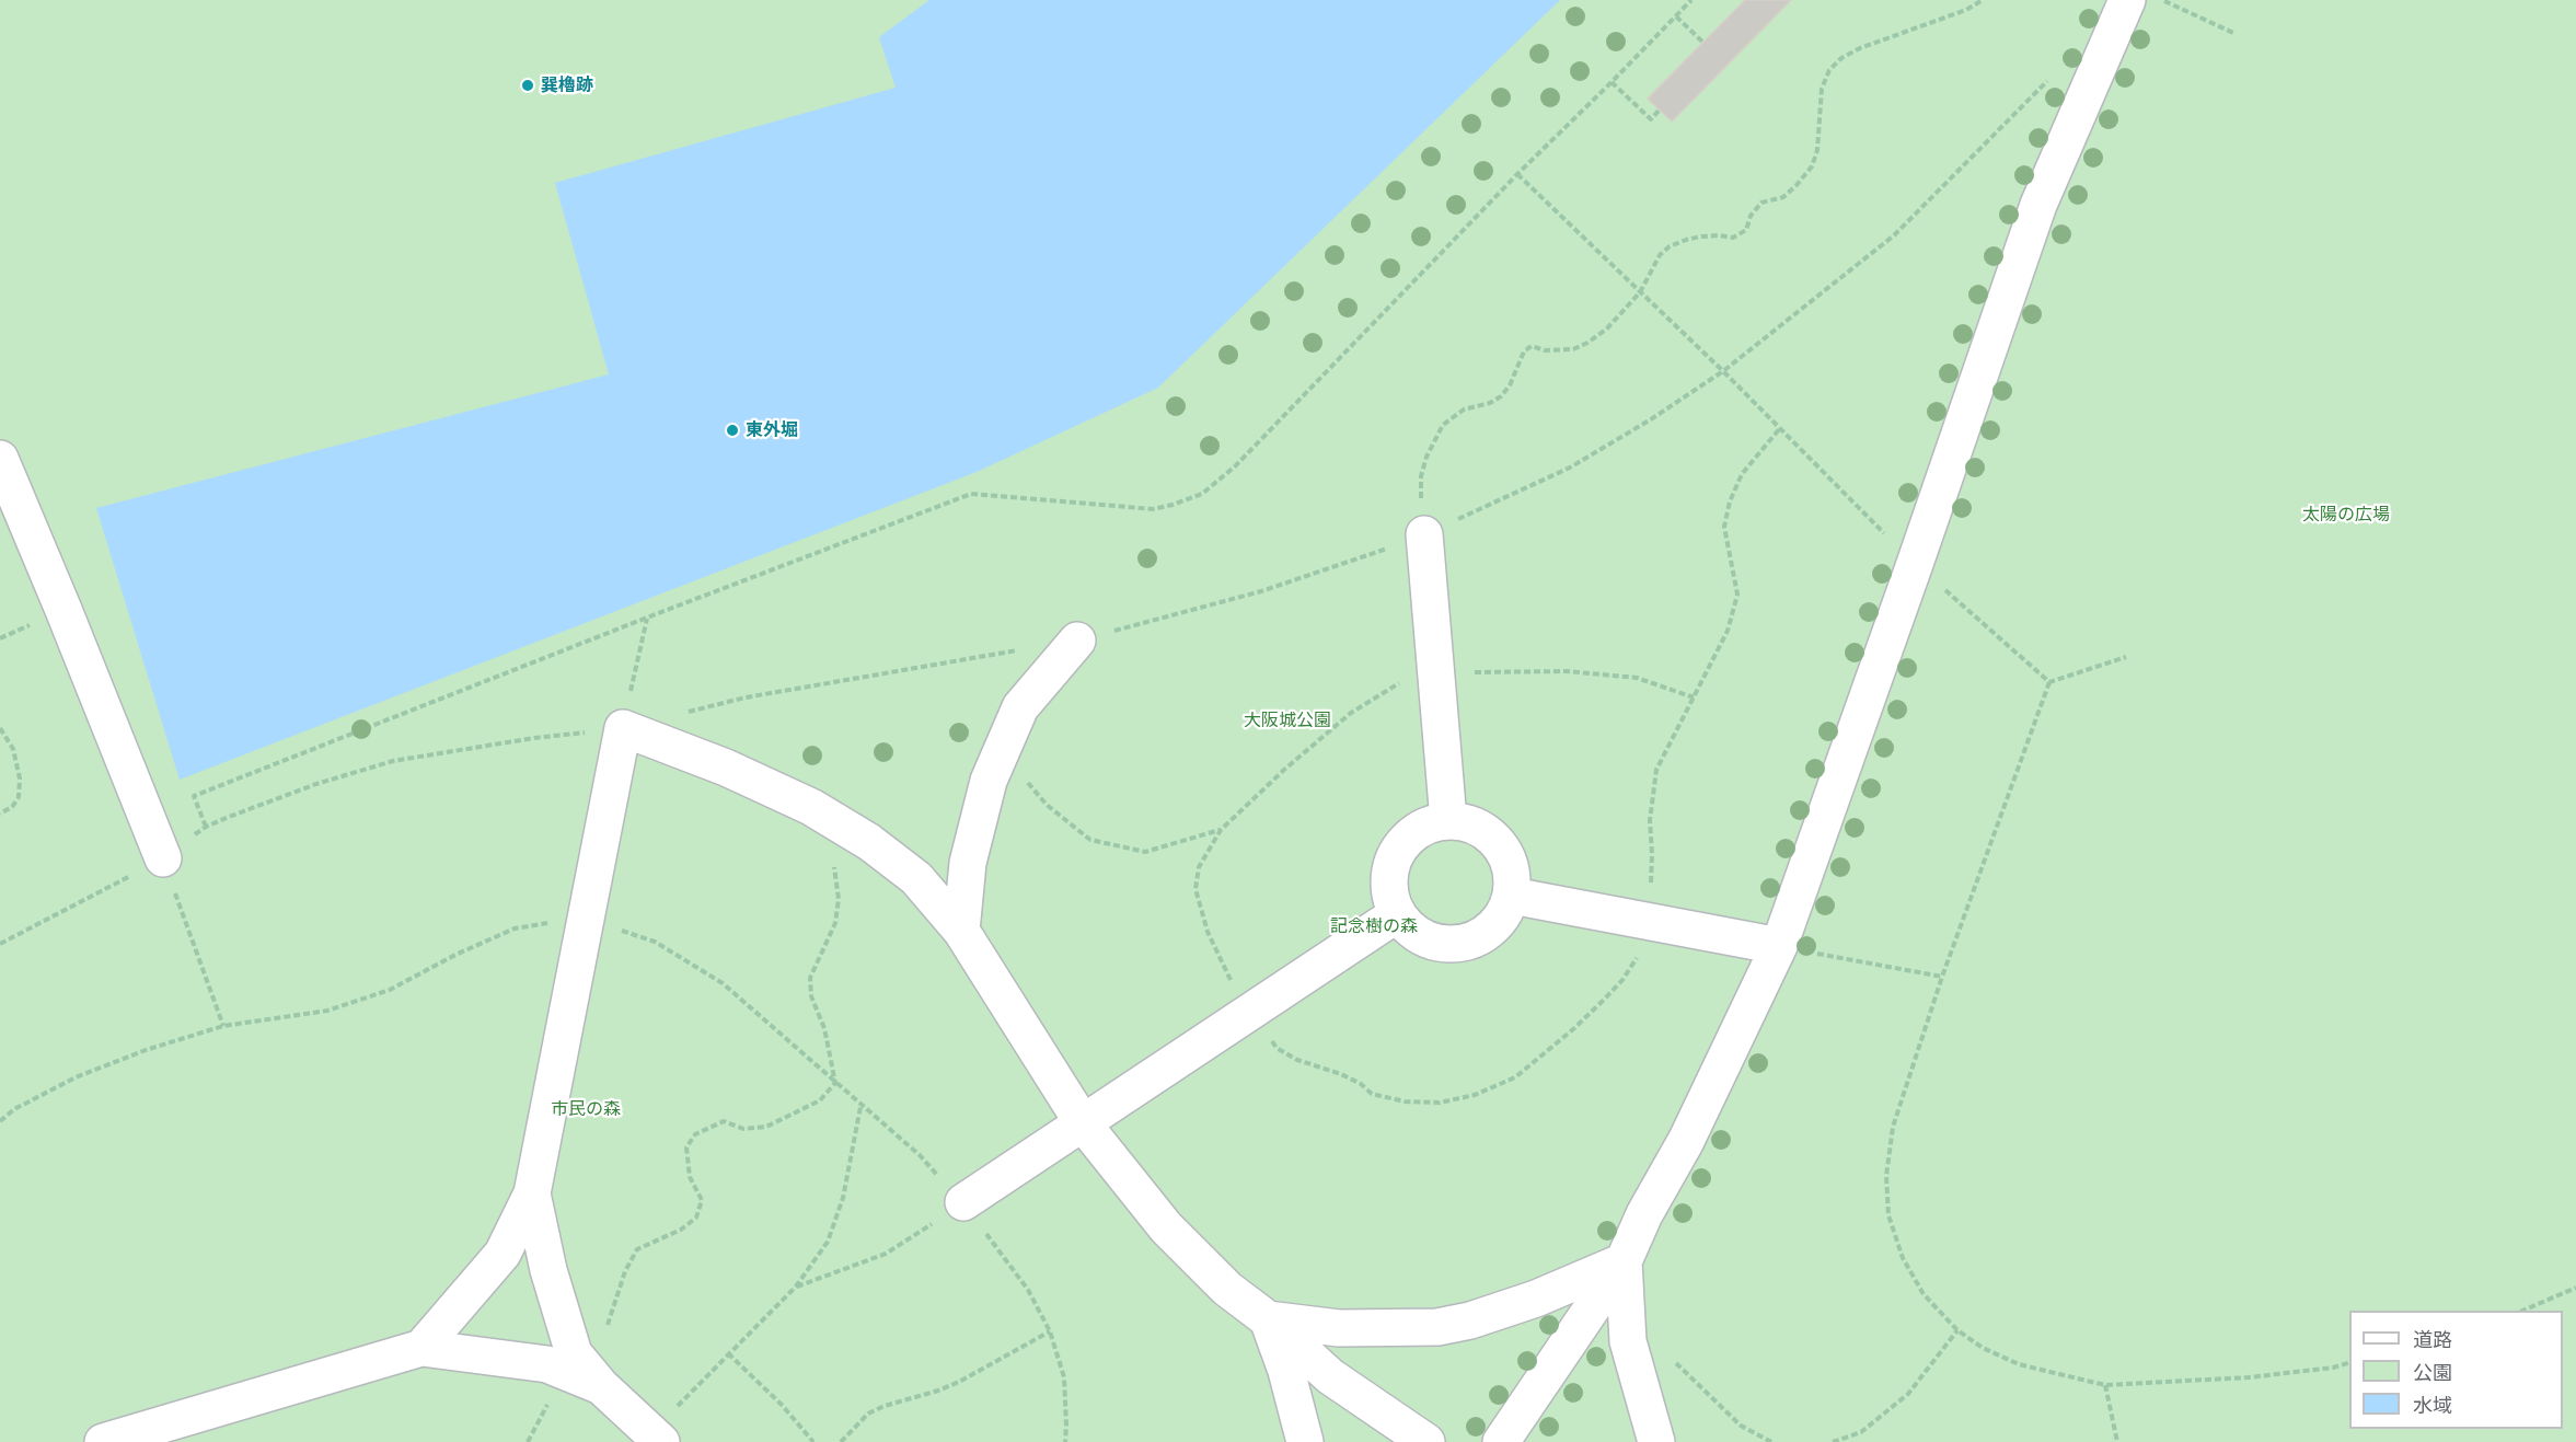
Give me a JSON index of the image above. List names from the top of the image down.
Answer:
{
  "parks": [
    "太陽の広場",
    "大阪城公園",
    "記念樹の森",
    "市民の森"
  ],
  "places": ["巽櫓跡", "東外堀"],
  "legend": ["道路", "公園", "水域"]
}
